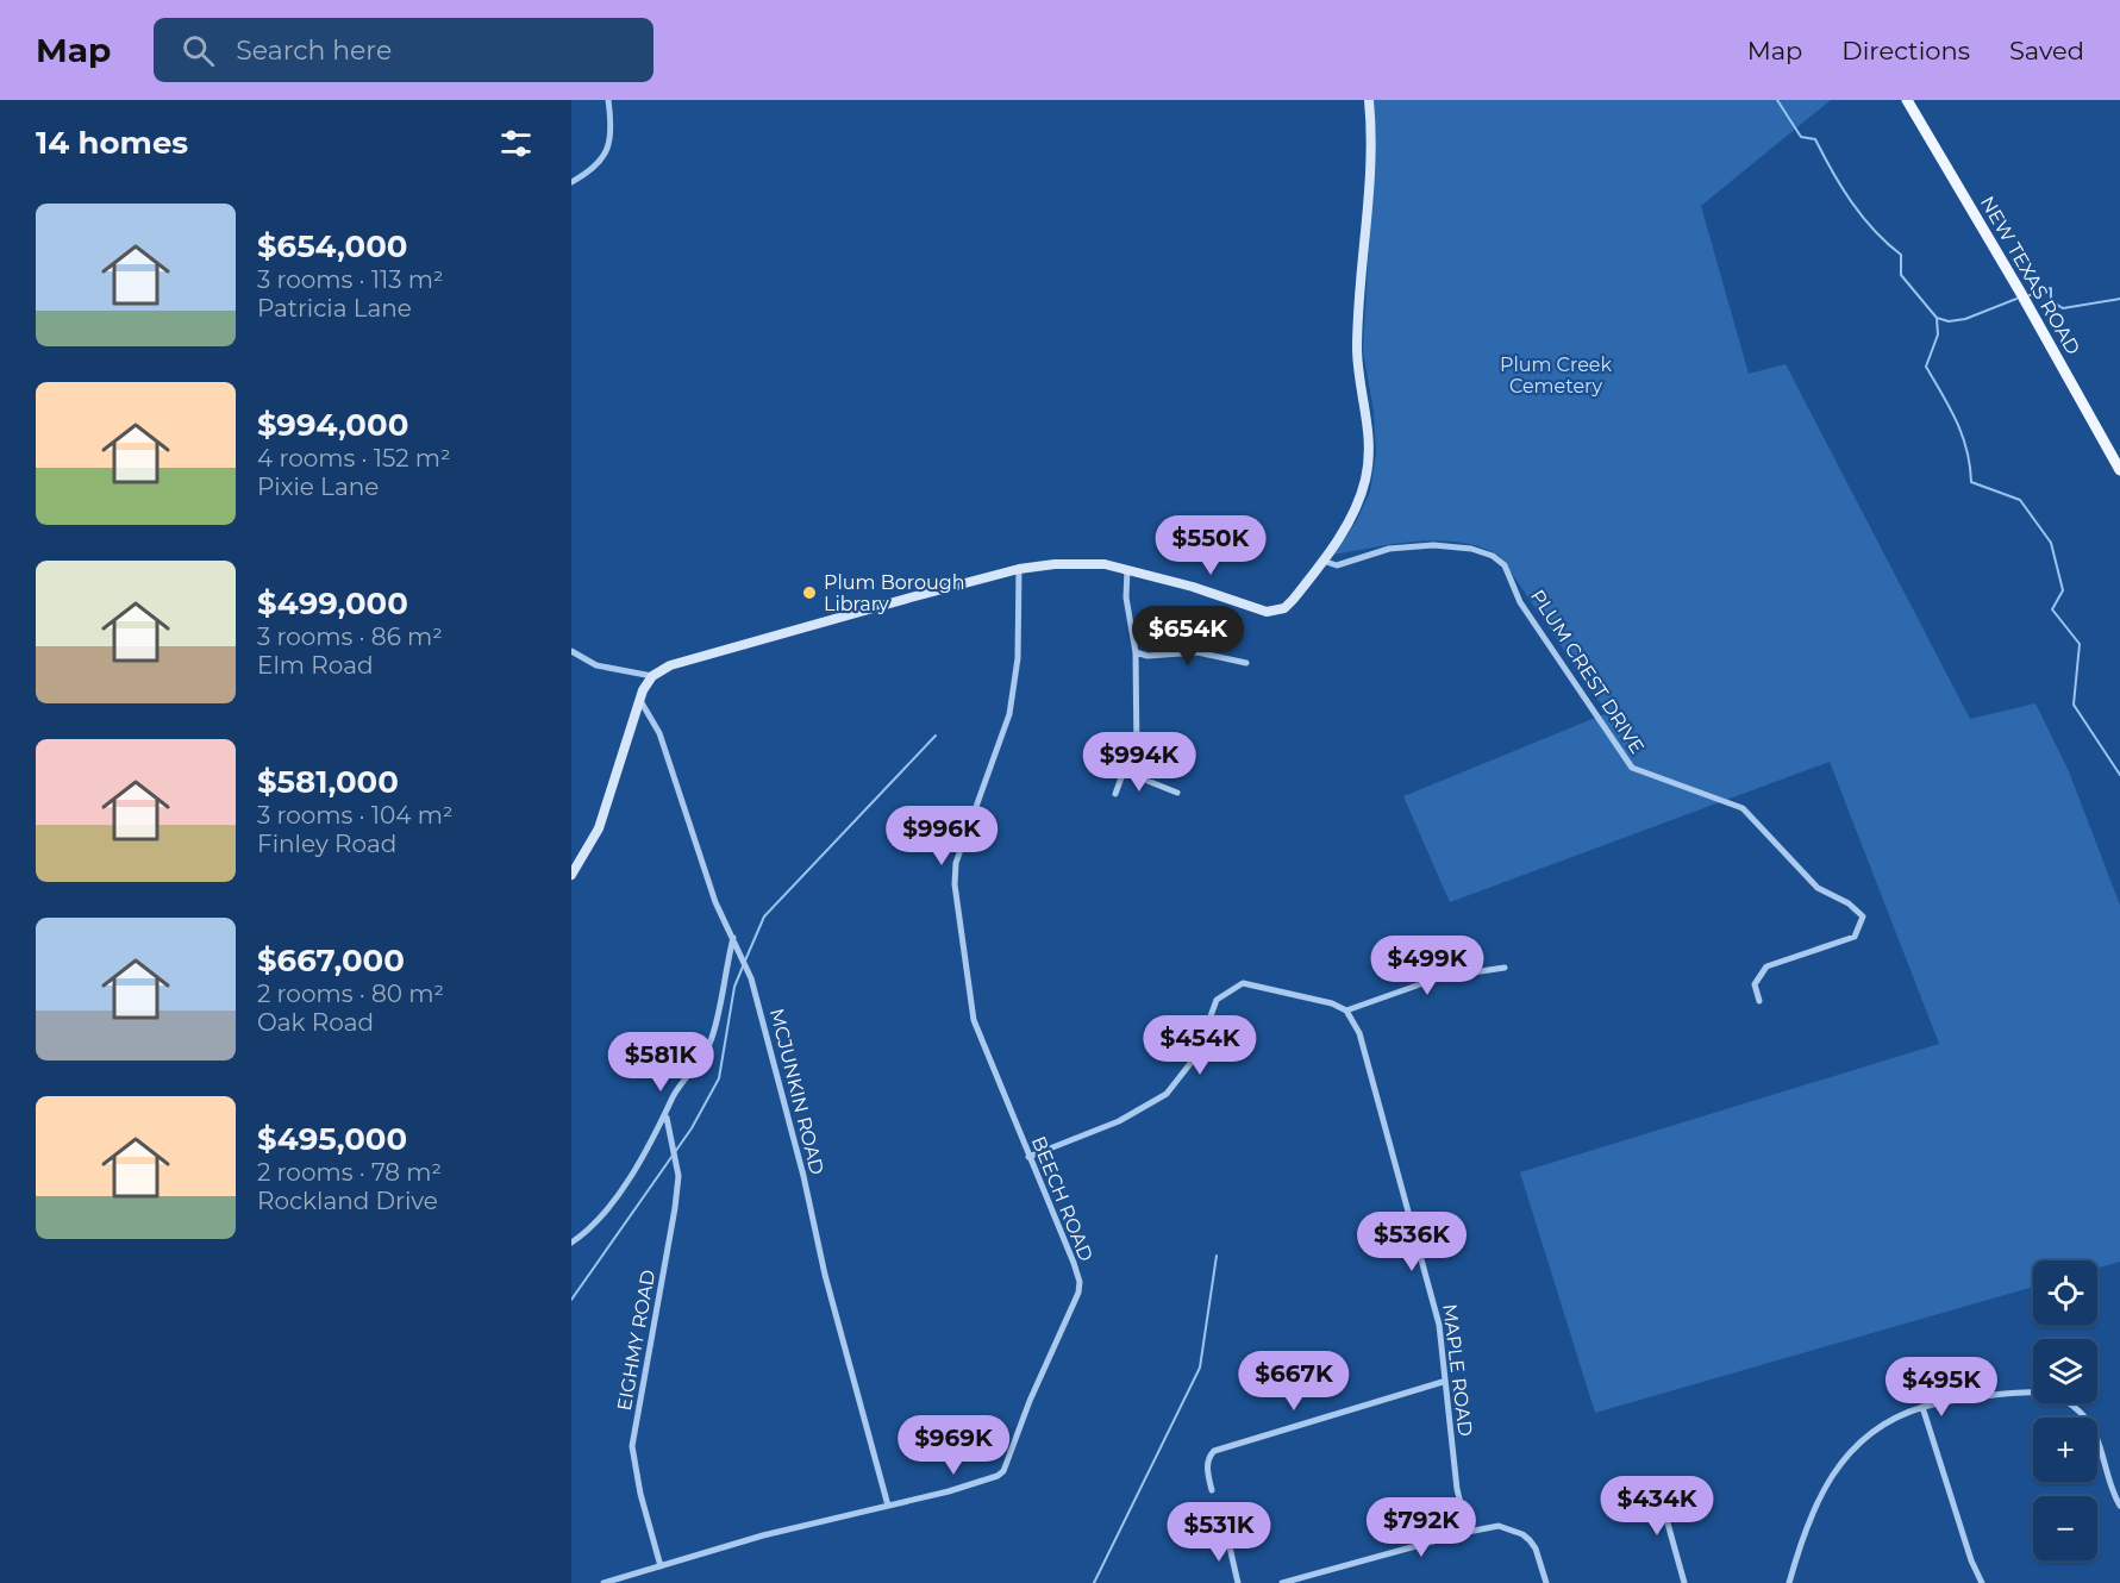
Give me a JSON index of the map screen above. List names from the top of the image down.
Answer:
{
  "streets": {
    "main road": ["NEW TEXAS ROAD"],
    "street": [
      "PLUM CREST DRIVE",
      "MCJUNKIN ROAD",
      "BEECH ROAD",
      "EIGHMY ROAD",
      "MAPLE ROAD"
    ]
  },
  "crossings": [
    ["MCJUNKIN ROAD", "BEECH ROAD"],
    ["BEECH ROAD", "EIGHMY ROAD"]
  ],
  "parks": ["Plum Creek Cemetery"],
  "places": ["Plum Borough Library"],
  "page": {
    "header": "Map",
    "search": "Search here",
    "nav": ["Map", "Directions", "Saved"],
    "heading": "14 homes",
    "list": [
      {
        "name": "$654,000",
        "note": "3 rooms · 113 m² · Patricia Lane"
      },
      {
        "name": "$994,000",
        "note": "4 rooms · 152 m² · Pixie Lane"
      },
      {
        "name": "$499,000",
        "note": "3 rooms · 86 m² · Elm Road"
      },
      {
        "name": "$581,000",
        "note": "3 rooms · 104 m² · Finley Road"
      },
      {
        "name": "$667,000",
        "note": "2 rooms · 80 m² · Oak Road"
      },
      {
        "name": "$495,000",
        "note": "2 rooms · 78 m² · Rockland Drive"
      }
    ],
    "price": [
      "$550K",
      "$654K",
      "$994K",
      "$996K",
      "$499K",
      "$454K",
      "$581K",
      "$536K",
      "$667K",
      "$495K",
      "$969K",
      "$434K",
      "$792K",
      "$531K"
    ],
    "map_buttons": ["+", "−"]
  }
}
